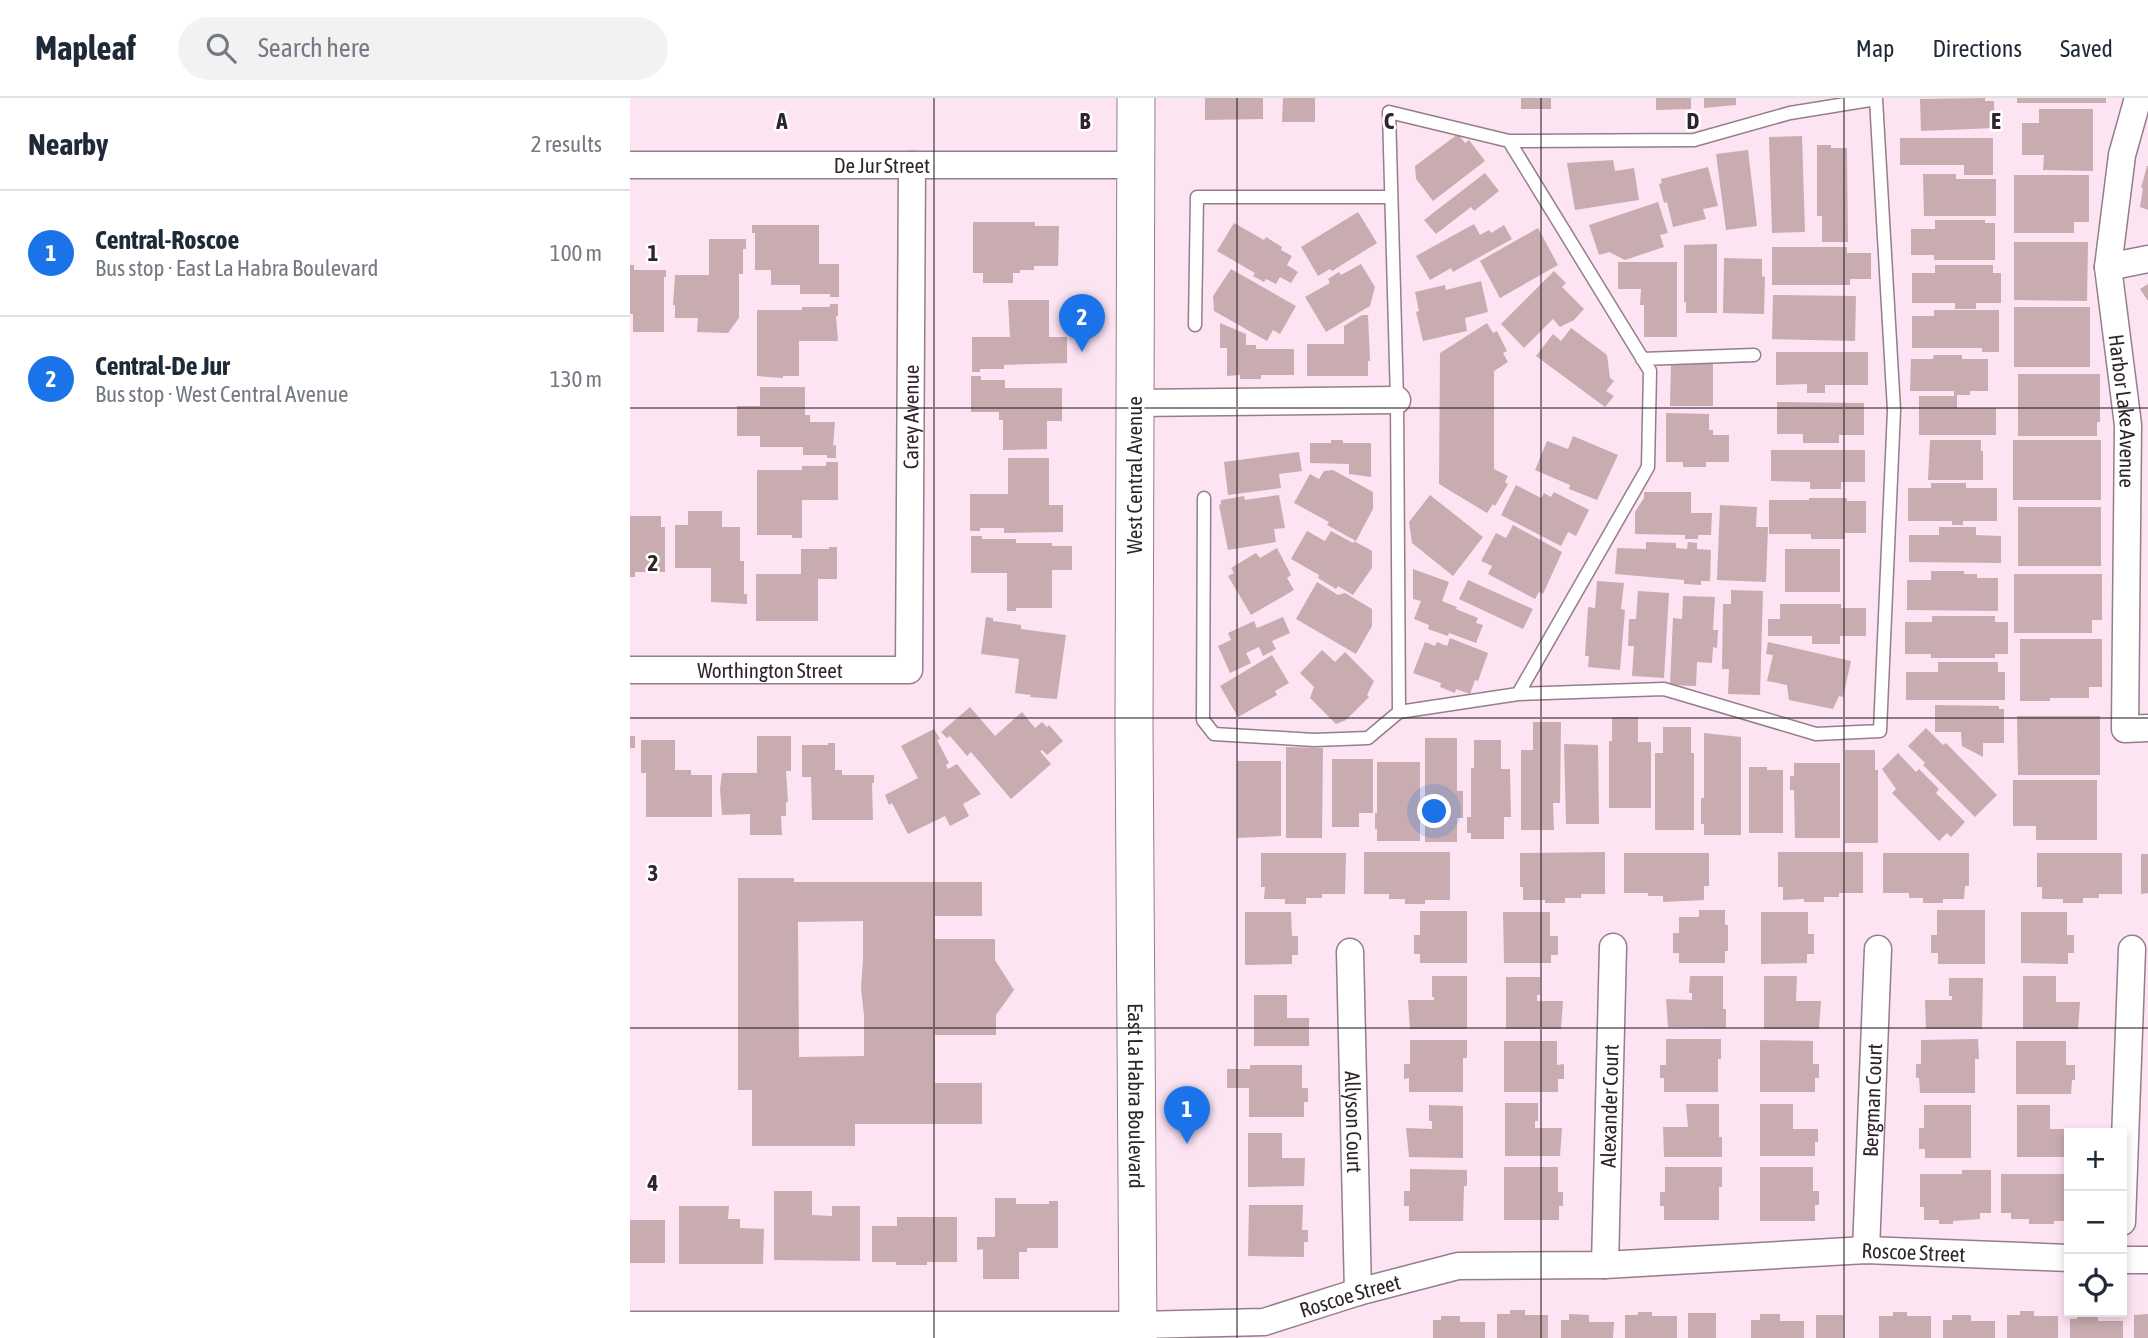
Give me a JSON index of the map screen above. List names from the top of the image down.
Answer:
{
  "streets": {
    "main road": ["West Central Avenue", "East La Habra Boulevard"],
    "street": [
      "De Jur Street",
      "Harbor Lake Avenue",
      "Carey Avenue",
      "Worthington Street",
      "Bergman Court",
      "Alexander Court",
      "Allyson Court",
      "Roscoe Street"
    ]
  },
  "crossings": [
    ["De Jur Street", "Carey Avenue"],
    ["De Jur Street", "West Central Avenue"],
    ["Carey Avenue", "Worthington Street"],
    ["West Central Avenue", "East La Habra Boulevard"],
    ["East La Habra Boulevard", "Roscoe Street"],
    ["Bergman Court", "Roscoe Street"],
    ["Alexander Court", "Roscoe Street"],
    ["Allyson Court", "Roscoe Street"]
  ],
  "page": {
    "header": "Mapleaf",
    "search": "Search here",
    "nav": ["Map", "Directions", "Saved"],
    "heading": ["Nearby", "2 results"],
    "list": [
      {
        "mark": "1",
        "name": "Central-Roscoe",
        "note": "Bus stop · East La Habra Boulevard",
        "value": "100 m"
      },
      {
        "mark": "2",
        "name": "Central-De Jur",
        "note": "Bus stop · West Central Avenue",
        "value": "130 m"
      }
    ],
    "pins": ["2", "1"],
    "map_buttons": ["+", "−"]
  },
  "grid": {
    "columns": [
      "A",
      "B",
      "C",
      "D",
      "E"
    ],
    "rows": [
      "1",
      "2",
      "3",
      "4"
    ]
  }
}
